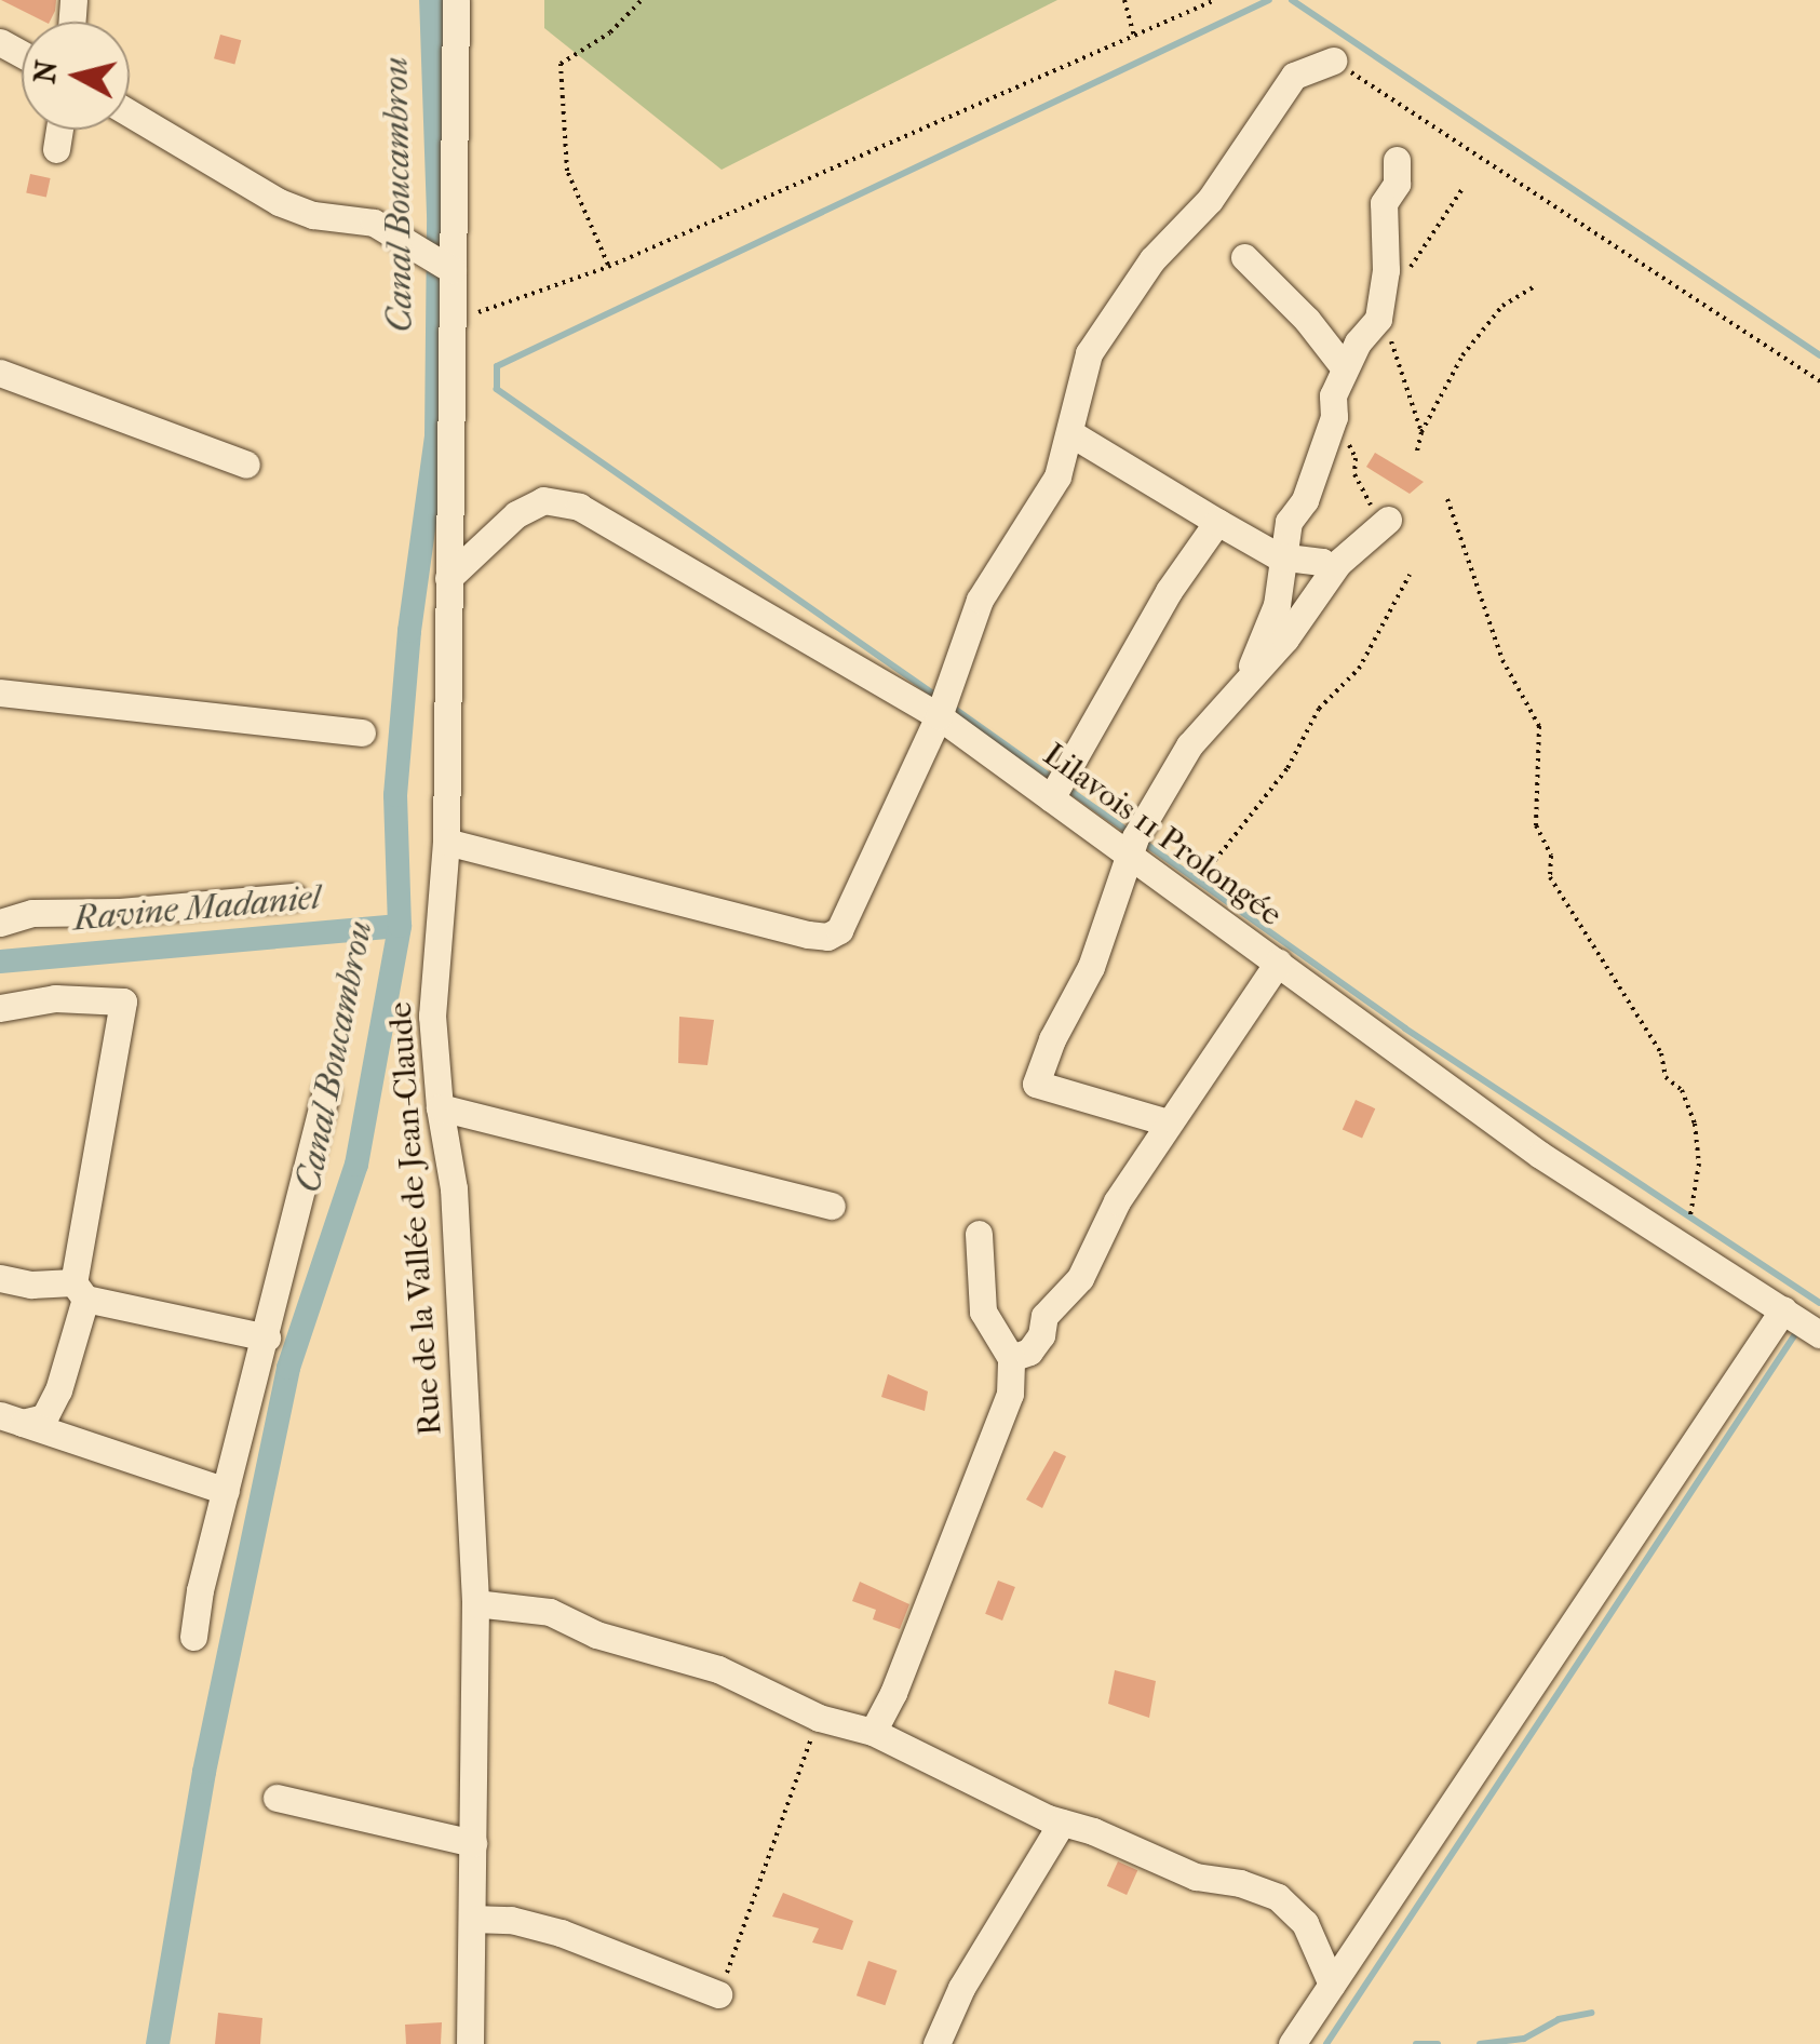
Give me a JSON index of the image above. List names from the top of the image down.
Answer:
{
  "streets": {
    "street": ["Lilavois 11 Prolongée", "Rue de la Vallée de Jean-Claude"]
  },
  "crossings": [
    ["Lilavois 11 Prolongée", "Rue de la Vallée de Jean-Claude"]
  ],
  "water": ["Canal Boucambrou", "Ravine Madaniel"],
  "north": "left"
}
